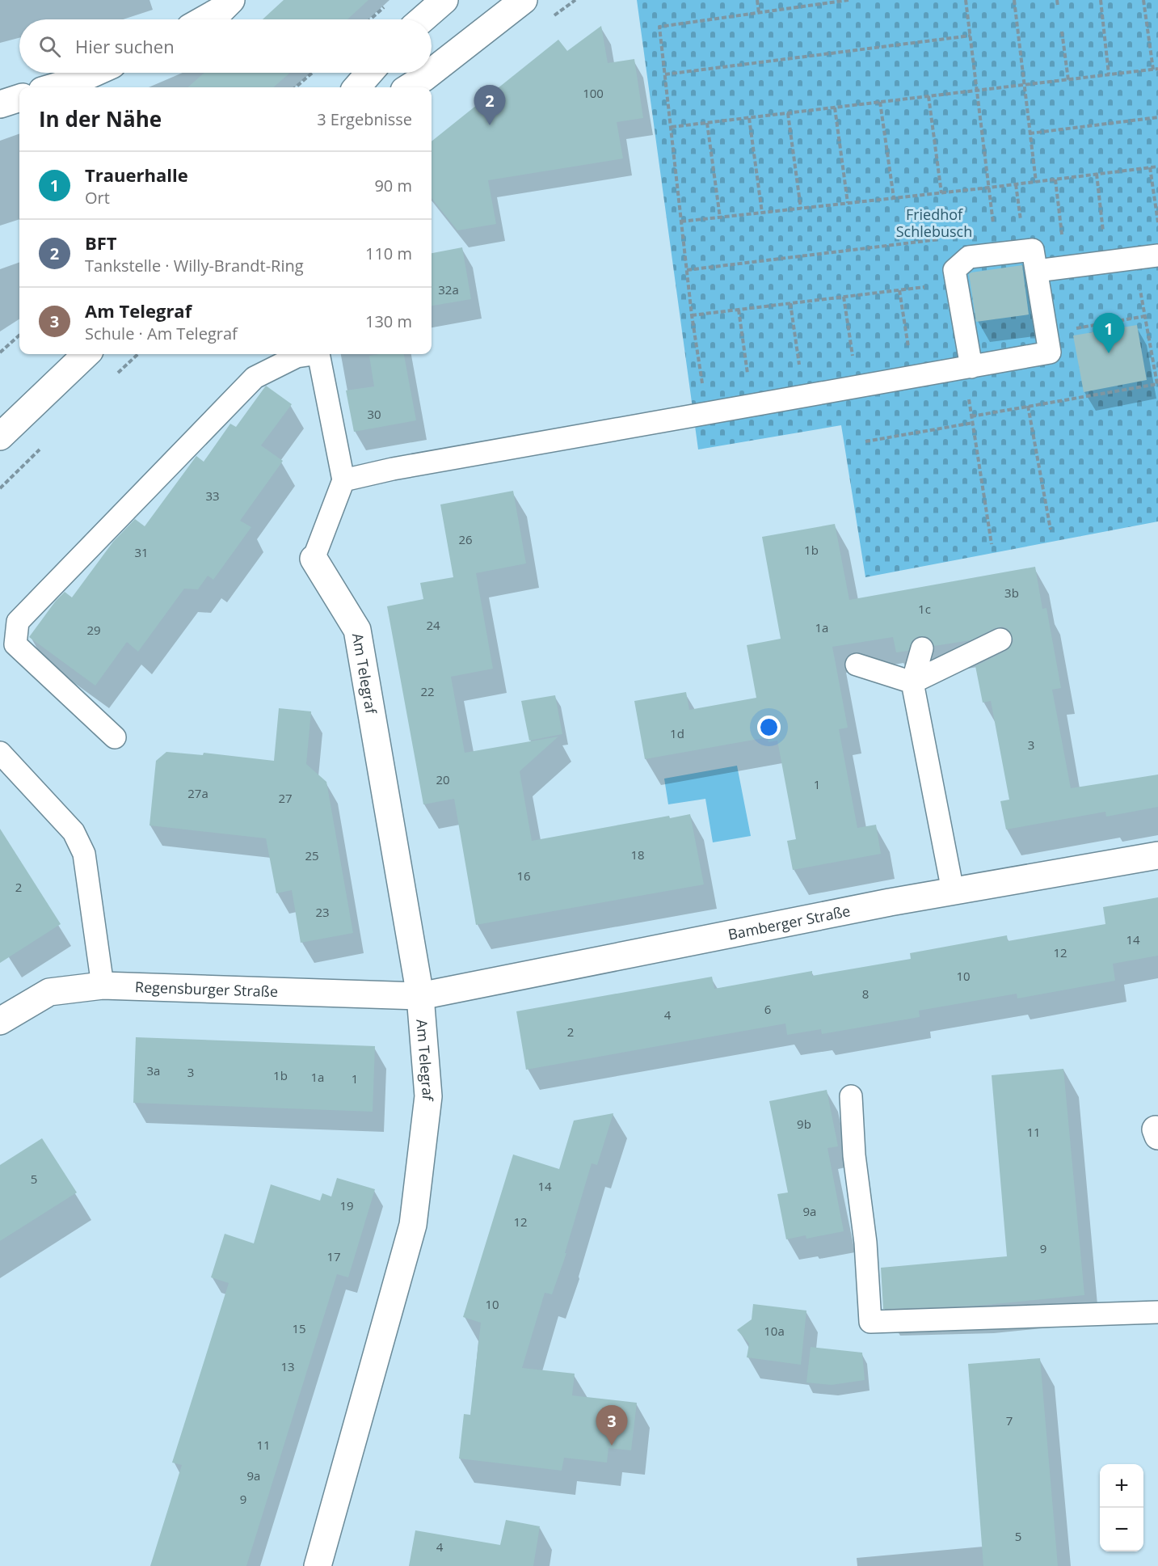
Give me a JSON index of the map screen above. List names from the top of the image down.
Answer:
{
  "streets": {
    "street": ["Am Telegraf", "Bamberger Straße", "Regensburger Straße"]
  },
  "crossings": [
    ["Am Telegraf", "Bamberger Straße"],
    ["Am Telegraf", "Regensburger Straße"],
    ["Bamberger Straße", "Regensburger Straße"]
  ],
  "parks": ["Friedhof Schlebusch"],
  "house_numbers": [
    "100",
    "32a",
    "30",
    "33",
    "26",
    "1b",
    "31",
    "3b",
    "1c",
    "24",
    "1a",
    "29",
    "22",
    "1d",
    "3",
    "20",
    "1",
    "27a",
    "27",
    "18",
    "25",
    "16",
    "2",
    "23",
    "14",
    "12",
    "10",
    "8",
    "6",
    "4",
    "2",
    "3a",
    "3",
    "1b",
    "1a",
    "1",
    "9b",
    "11",
    "5",
    "14",
    "19",
    "9a",
    "12",
    "9",
    "17",
    "10",
    "15",
    "10a",
    "13",
    "7",
    "11",
    "9a",
    "9",
    "5",
    "4"
  ],
  "page": {
    "search": "Hier suchen",
    "pins": ["2", "1", "3"],
    "heading": ["In der Nähe", "3 Ergebnisse"],
    "list": [
      {
        "mark": "1",
        "name": "Trauerhalle",
        "note": "Ort",
        "value": "90 m"
      },
      {
        "mark": "2",
        "name": "BFT",
        "note": "Tankstelle · Willy-Brandt-Ring",
        "value": "110 m"
      },
      {
        "mark": "3",
        "name": "Am Telegraf",
        "note": "Schule · Am Telegraf",
        "value": "130 m"
      }
    ],
    "map_buttons": ["+", "−"]
  }
}
